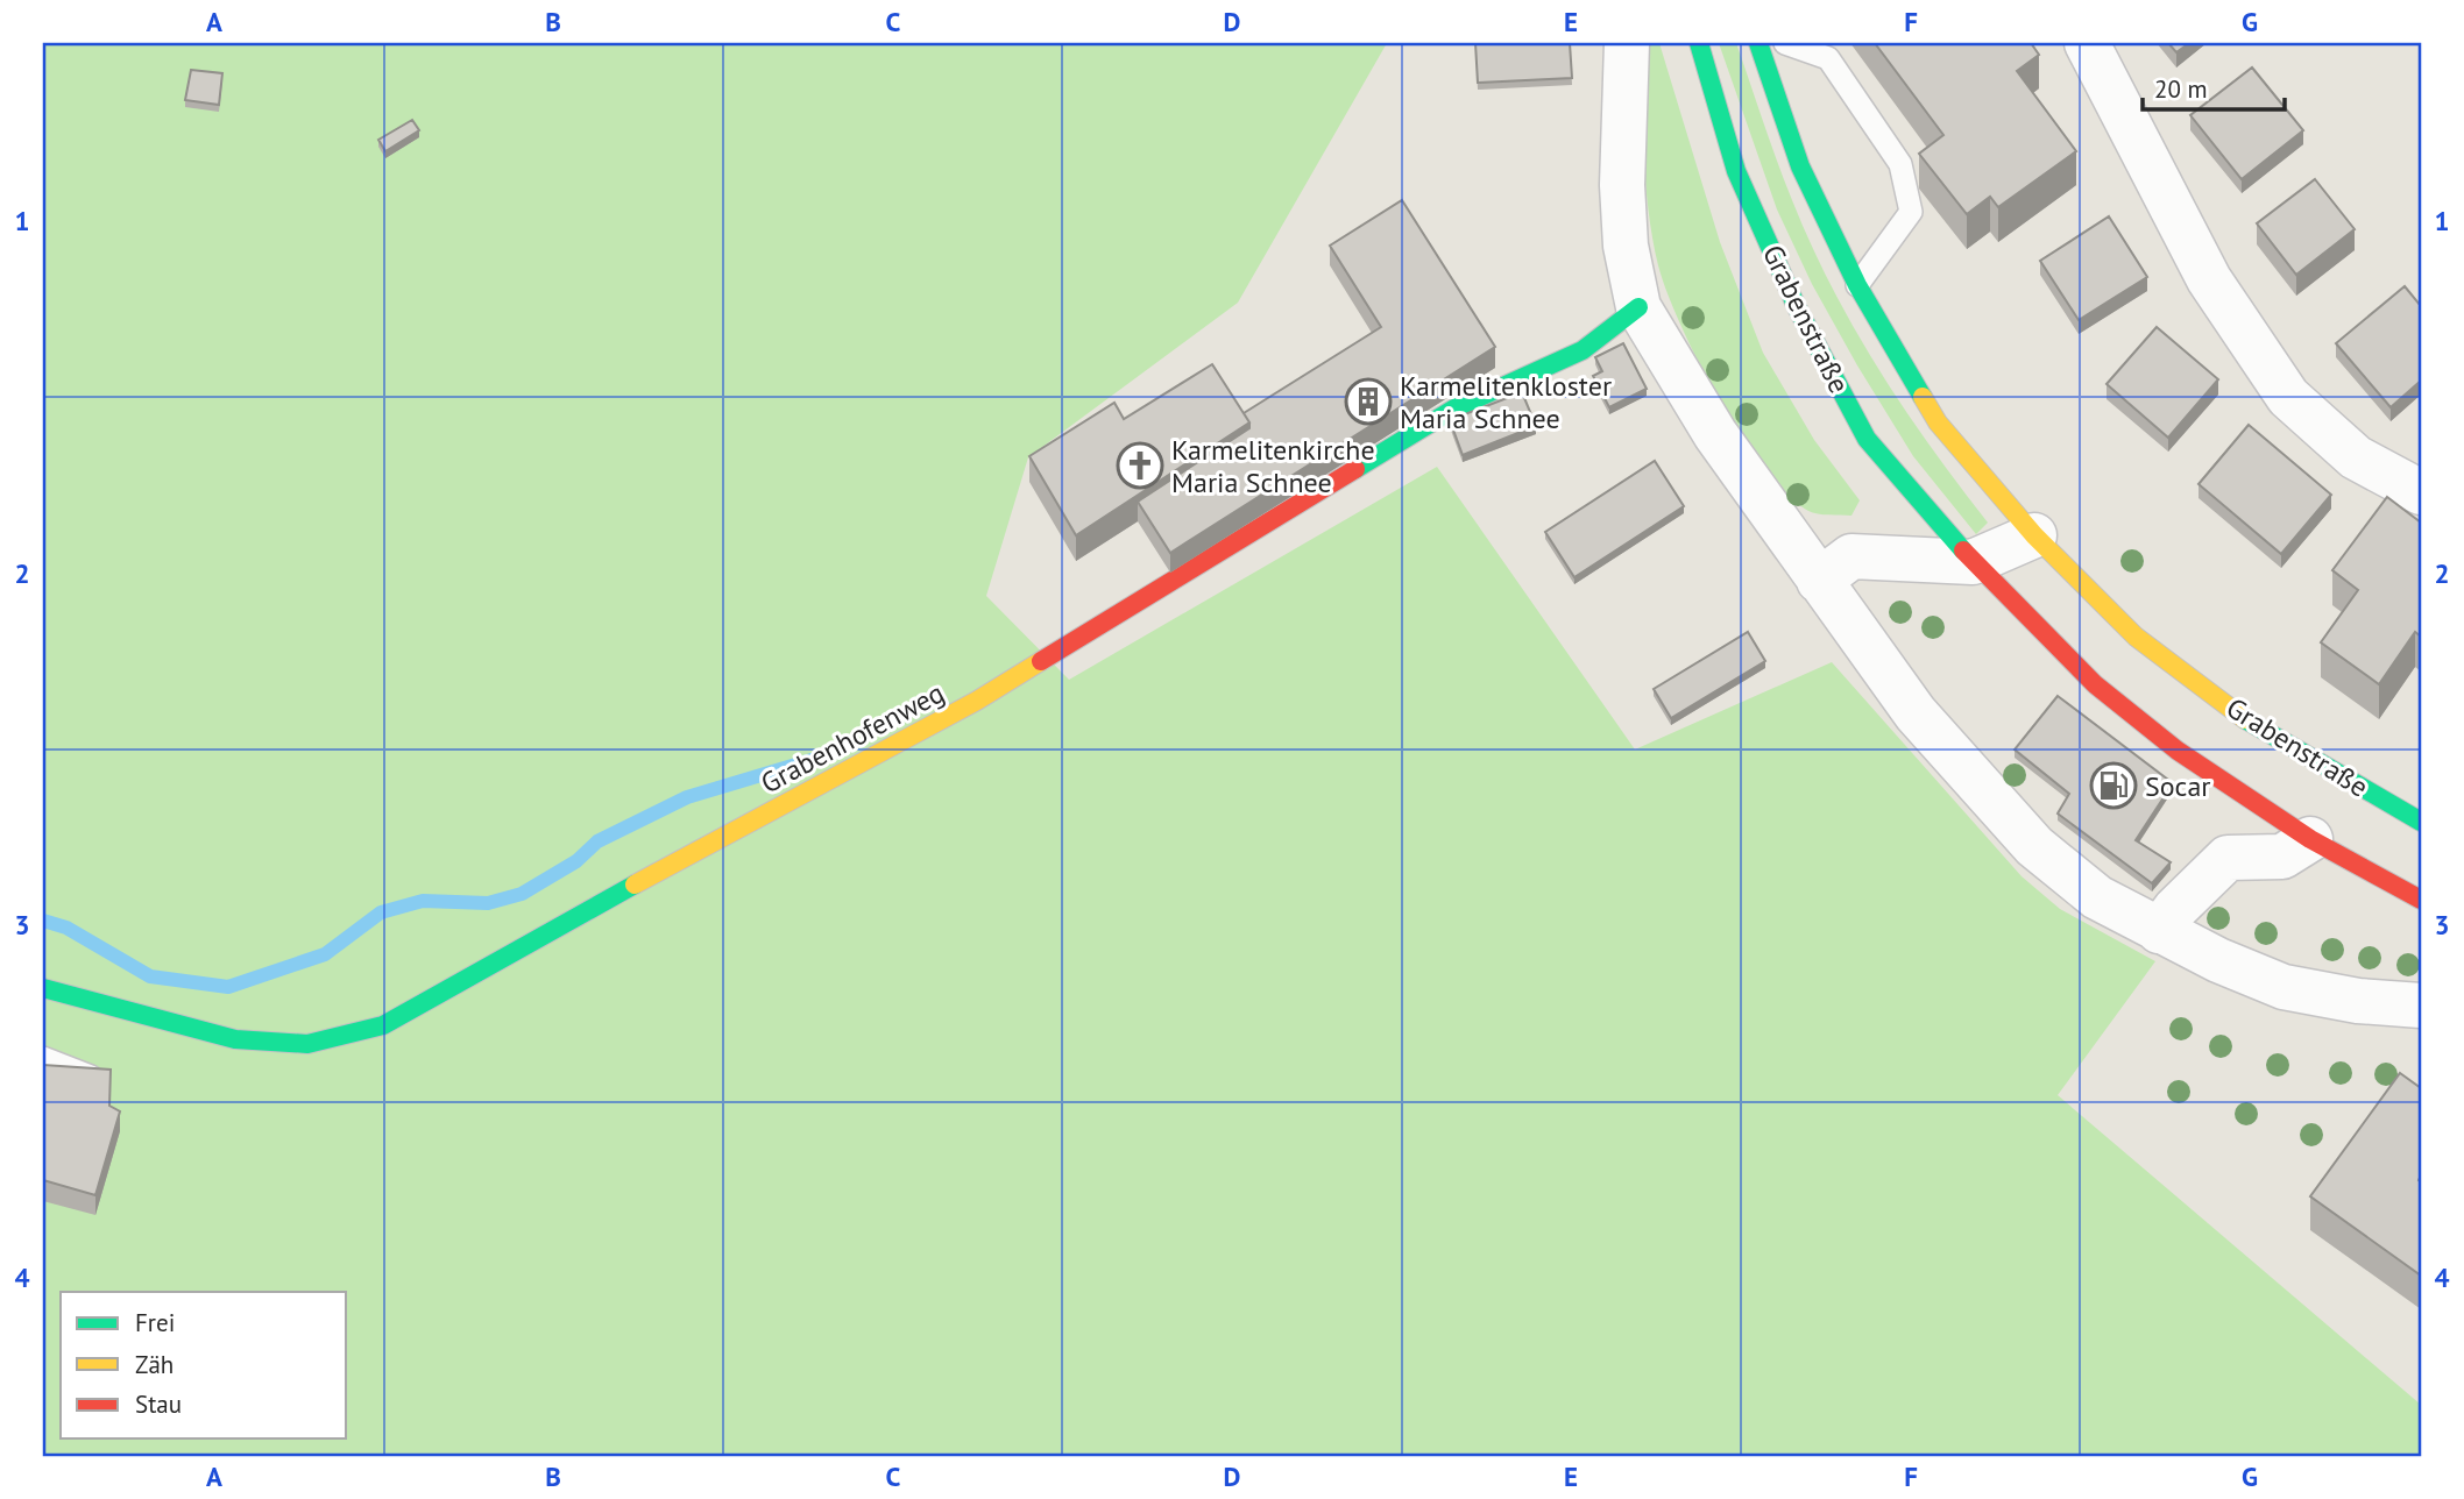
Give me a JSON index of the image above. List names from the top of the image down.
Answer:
{
  "streets": {
    "main road": ["Grabenstraße", "Grabenhofenweg"]
  },
  "places": {
    "building": ["Karmelitenkloster Maria Schnee"],
    "church": ["Karmelitenkirche Maria Schnee"],
    "fuel station": ["Socar"]
  },
  "legend": ["Frei", "Zäh", "Stau"],
  "scale_bar": "20 m",
  "grid": {
    "columns": [
      "A",
      "B",
      "C",
      "D",
      "E",
      "F",
      "G"
    ],
    "rows": [
      "1",
      "2",
      "3",
      "4"
    ]
  }
}
